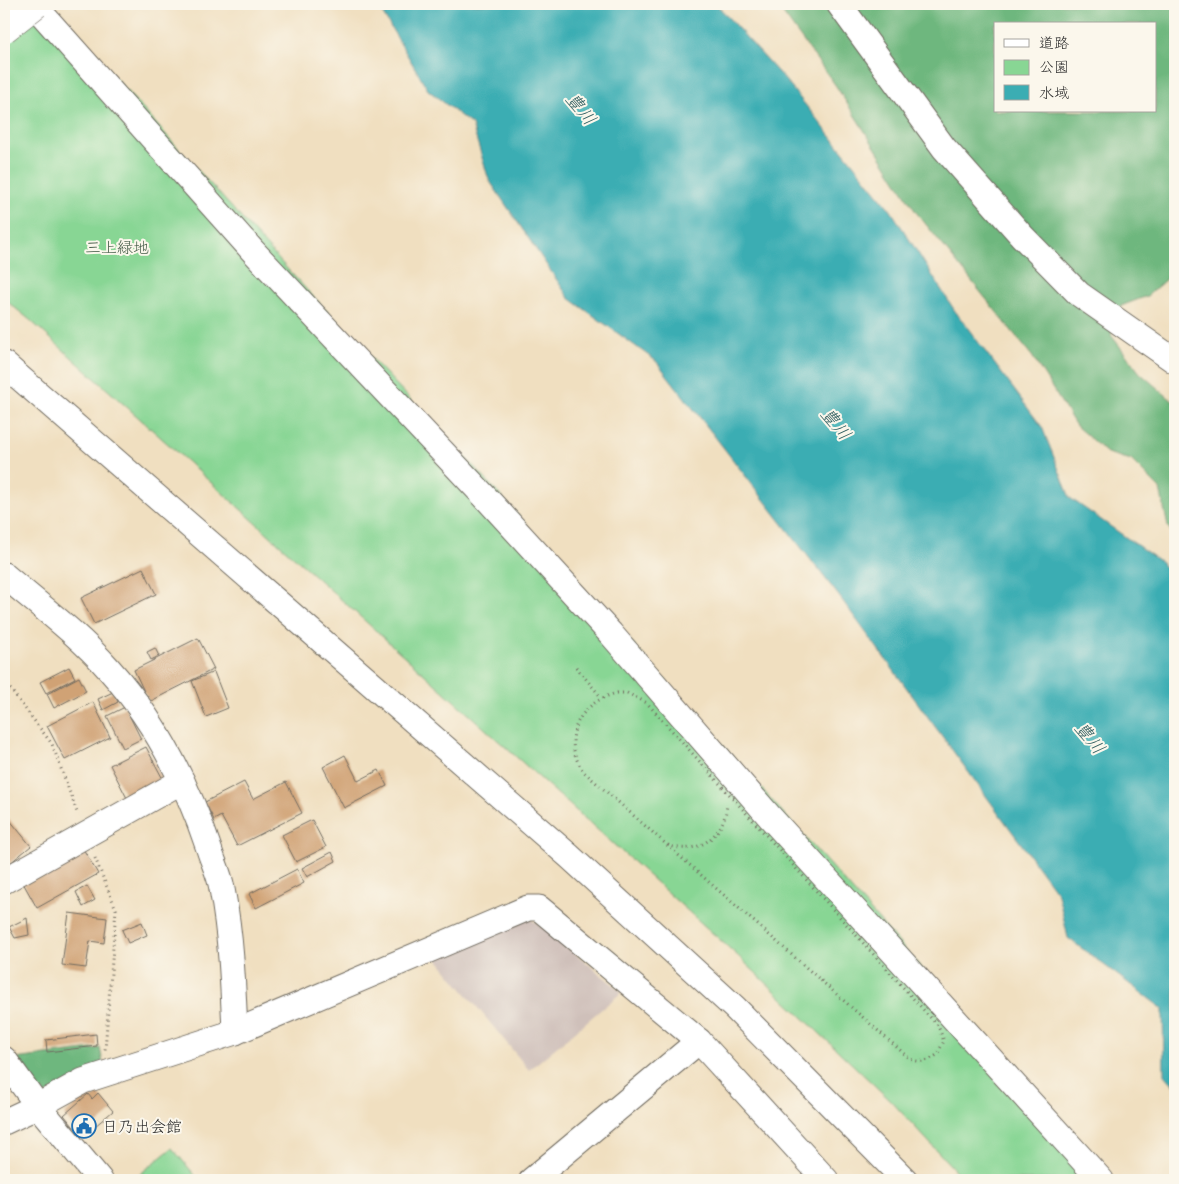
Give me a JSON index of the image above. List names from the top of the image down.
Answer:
{
  "water": ["豊川"],
  "parks": ["三上緑地"],
  "places": {
    "public building": ["日乃出会館"]
  },
  "legend": ["道路", "公園", "水域"]
}
